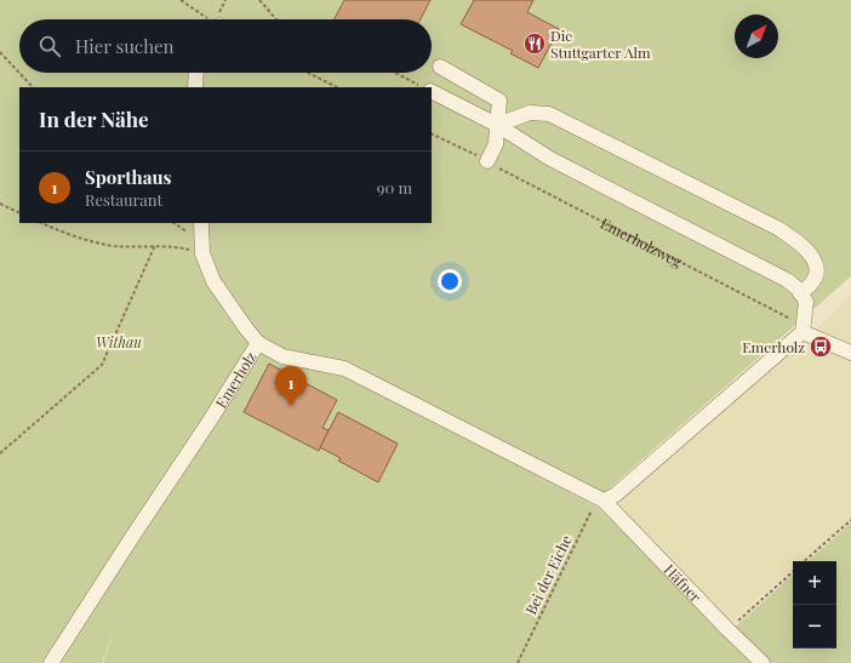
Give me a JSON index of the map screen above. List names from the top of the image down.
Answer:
{
  "streets": {
    "street": ["Emerholz", "Häfner"],
    "path": ["Emerholzweg", "Bei der Eiche"]
  },
  "crossings": [
    ["Emerholz", "Bei der Eiche"],
    ["Emerholz", "Häfner"],
    ["Bei der Eiche", "Häfner"]
  ],
  "parks": ["Withau"],
  "places": {
    "restaurant": ["Die Stuttgarter Alm"],
    "bus stop": ["Emerholz"]
  },
  "north": "top right",
  "page": {
    "search": "Hier suchen",
    "heading": "In der Nähe",
    "list": [
      {
        "mark": "1",
        "name": "Sporthaus",
        "note": "Restaurant",
        "value": "90 m"
      }
    ],
    "pins": "1",
    "map_buttons": ["+", "−"]
  }
}
